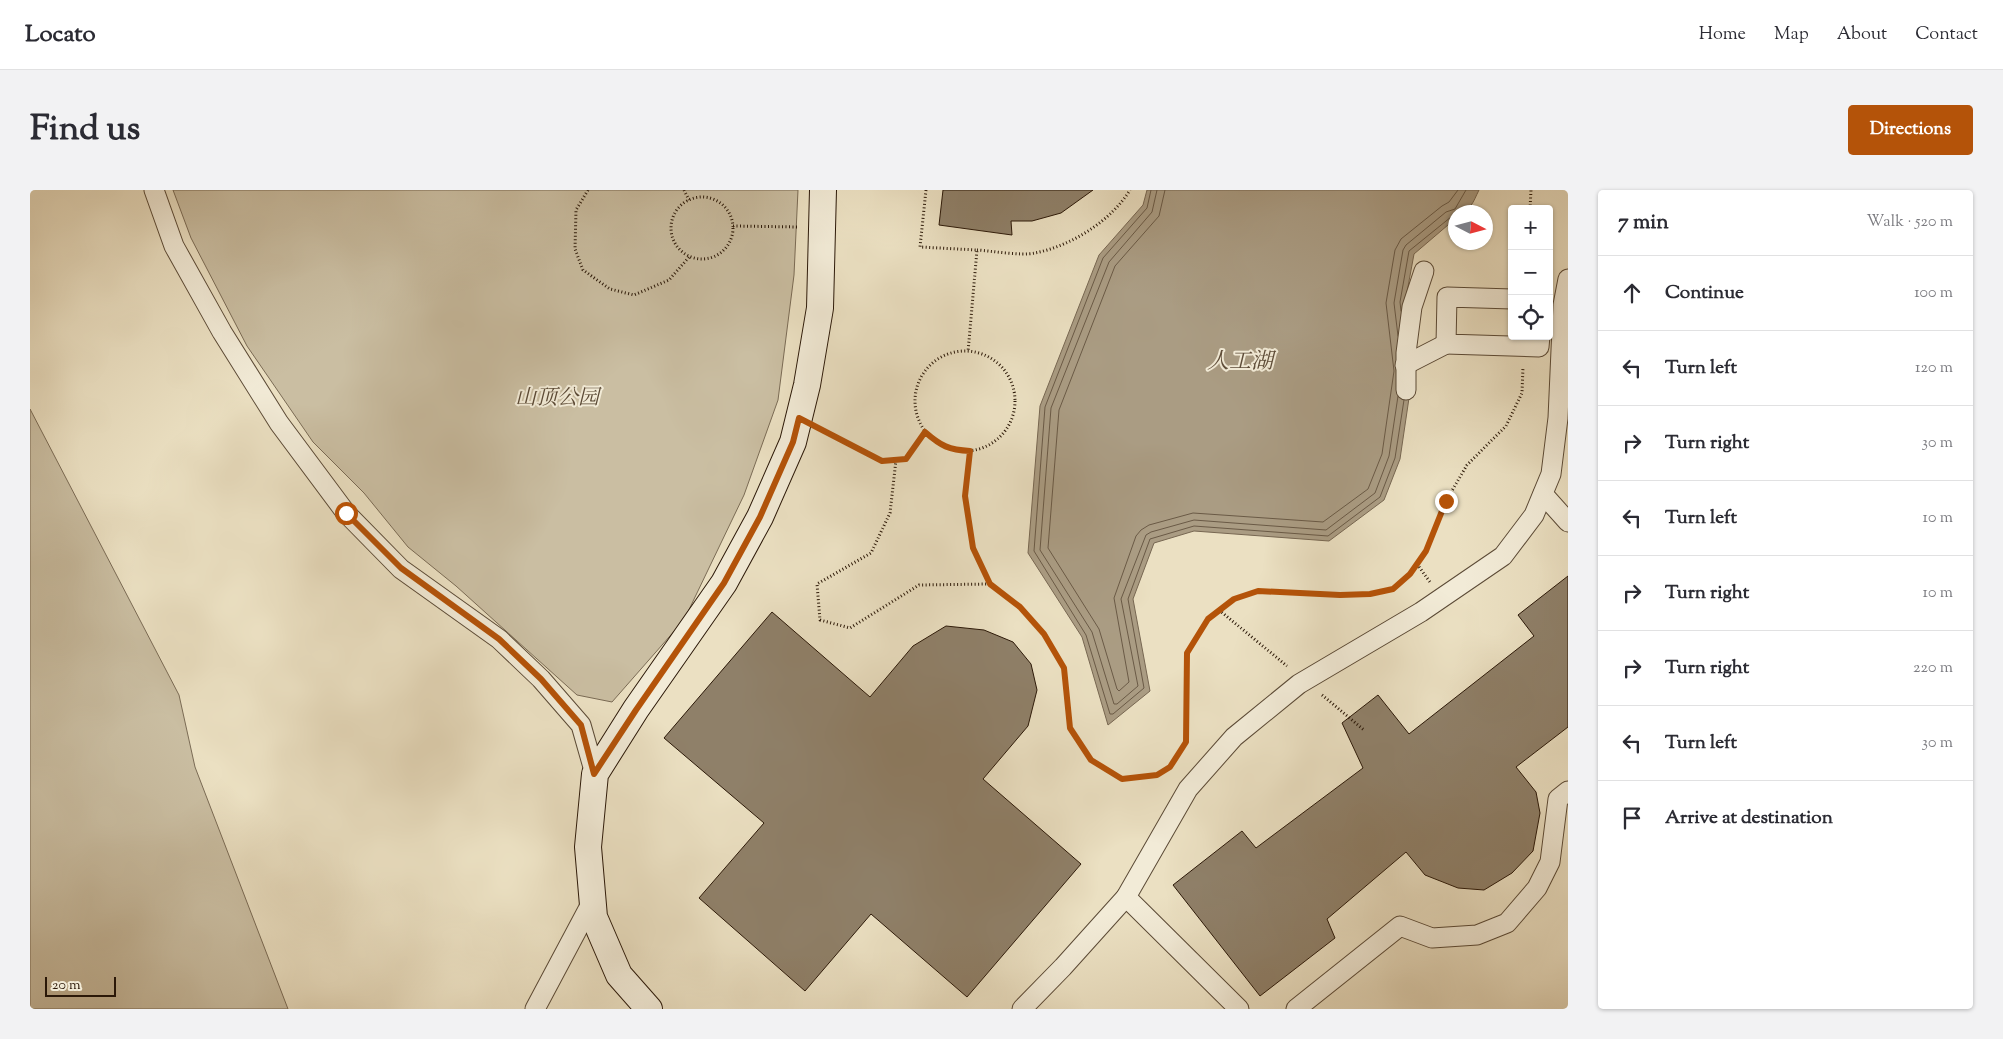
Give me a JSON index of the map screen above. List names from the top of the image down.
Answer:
{
  "water": ["人工湖"],
  "parks": ["山顶公园"],
  "scale_bar": "20 m",
  "north": "right",
  "page": {
    "header": "Locato",
    "nav": [
      "Home",
      "Map",
      "About",
      "Contact"
    ],
    "title": "Find us",
    "buttons": "Directions",
    "heading": ["7 min", "Walk · 520 m"],
    "map_buttons": ["+", "−"],
    "list": [
      ["Continue", "100 m"],
      ["Turn left", "120 m"],
      ["Turn right", "30 m"],
      ["Turn left", "10 m"],
      ["Turn right", "10 m"],
      ["Turn right", "220 m"],
      ["Turn left", "30 m"],
      "Arrive at destination"
    ],
    "scale": "20 m"
  }
}
